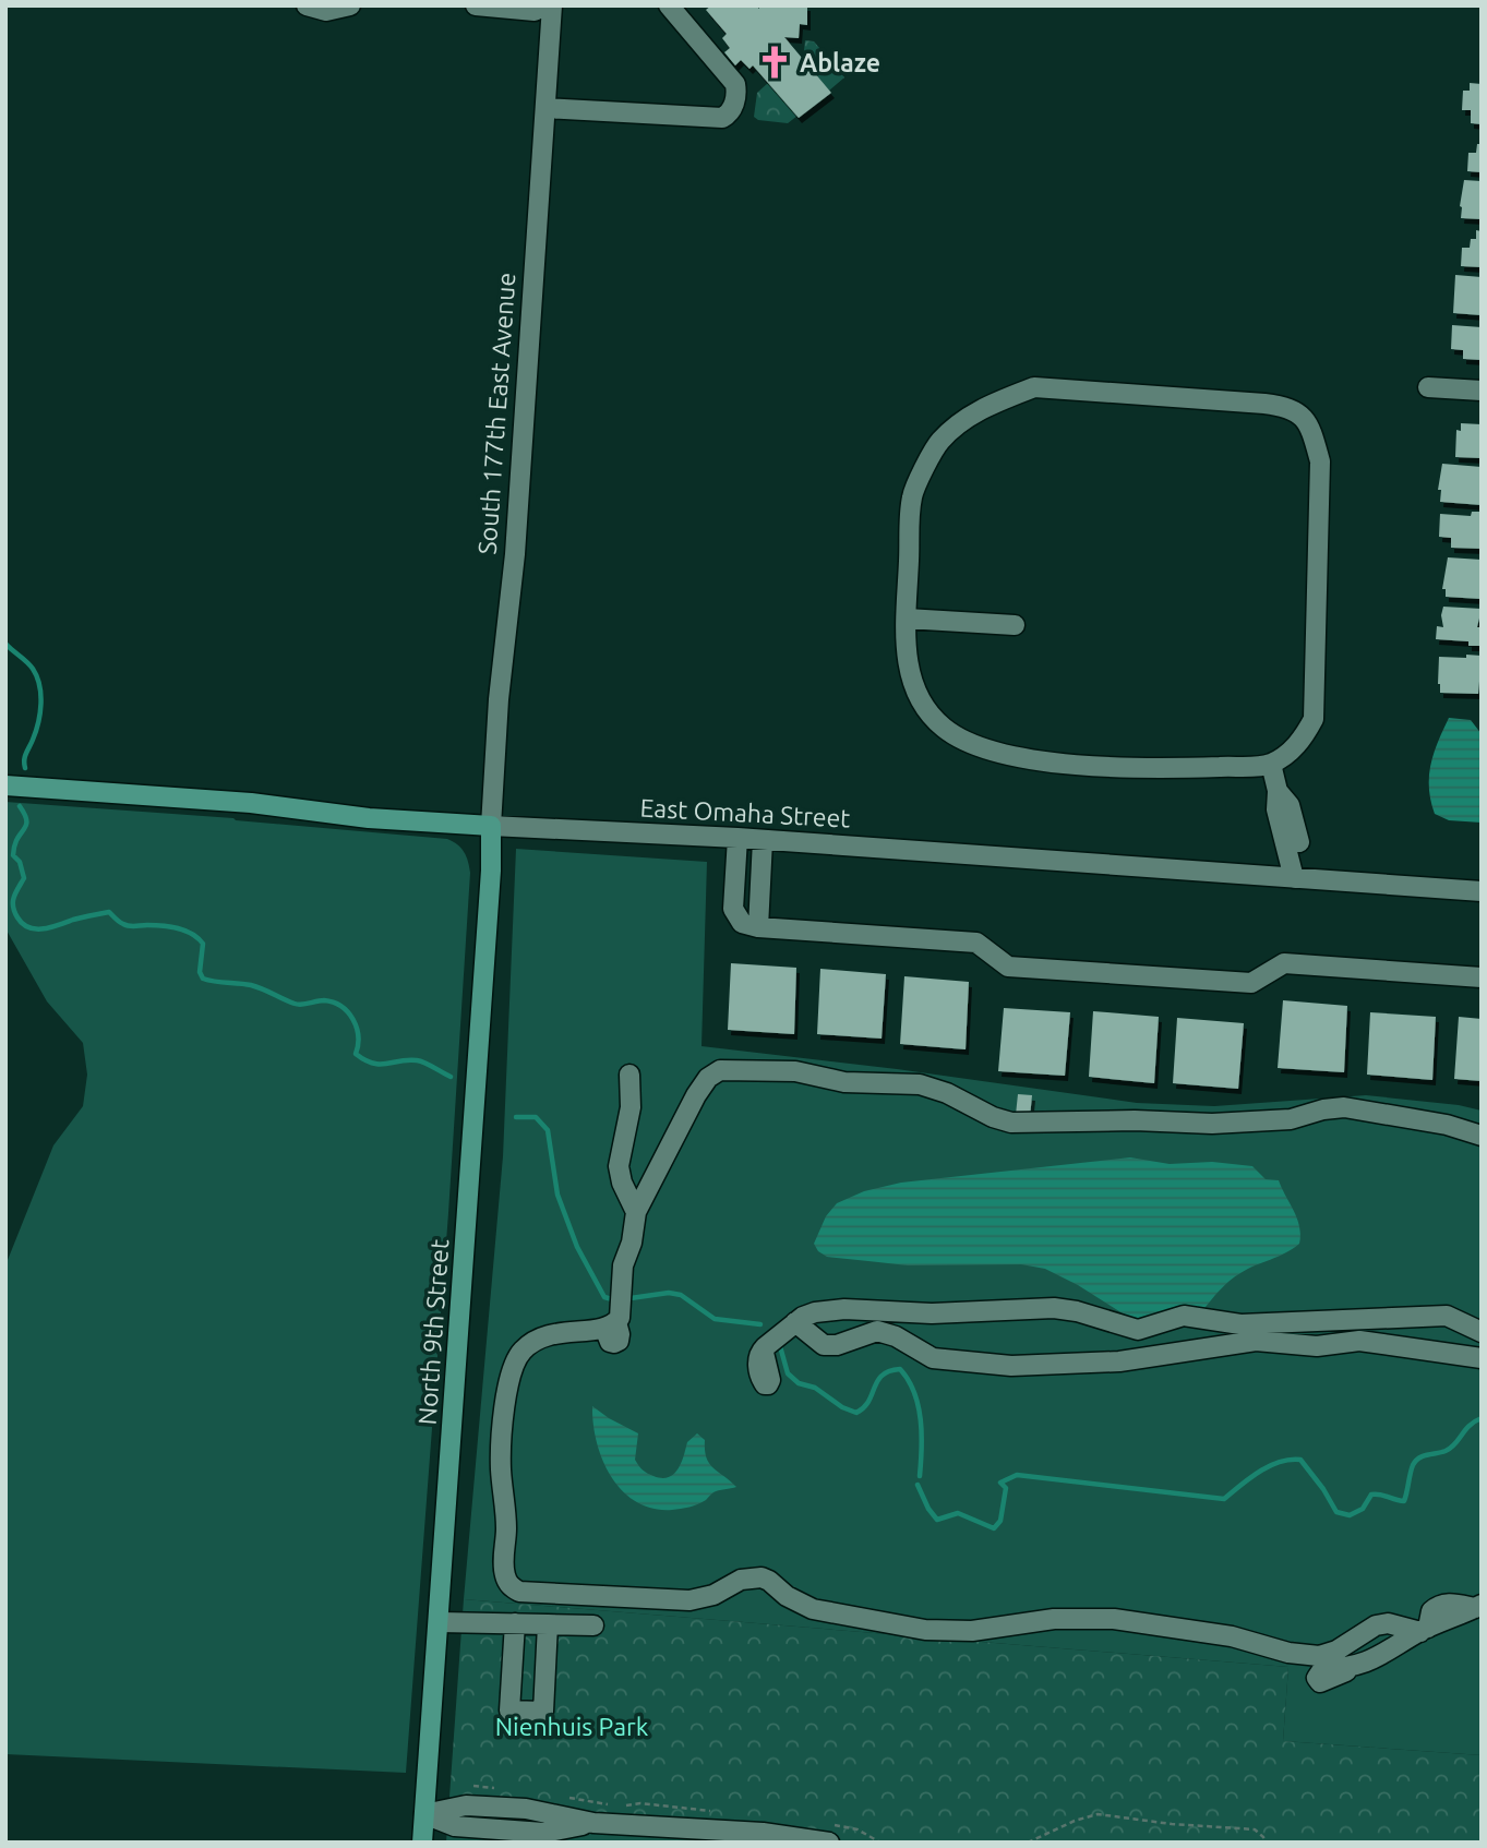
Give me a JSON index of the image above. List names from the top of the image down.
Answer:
{
  "streets": {
    "main road": ["East Omaha Street", "North 9th Street"],
    "street": ["South 177th East Avenue"]
  },
  "crossings": [
    ["South 177th East Avenue", "East Omaha Street"],
    ["South 177th East Avenue", "North 9th Street"],
    ["East Omaha Street", "North 9th Street"]
  ],
  "parks": ["Nienhuis Park"],
  "places": {
    "church": ["Ablaze"]
  }
}
